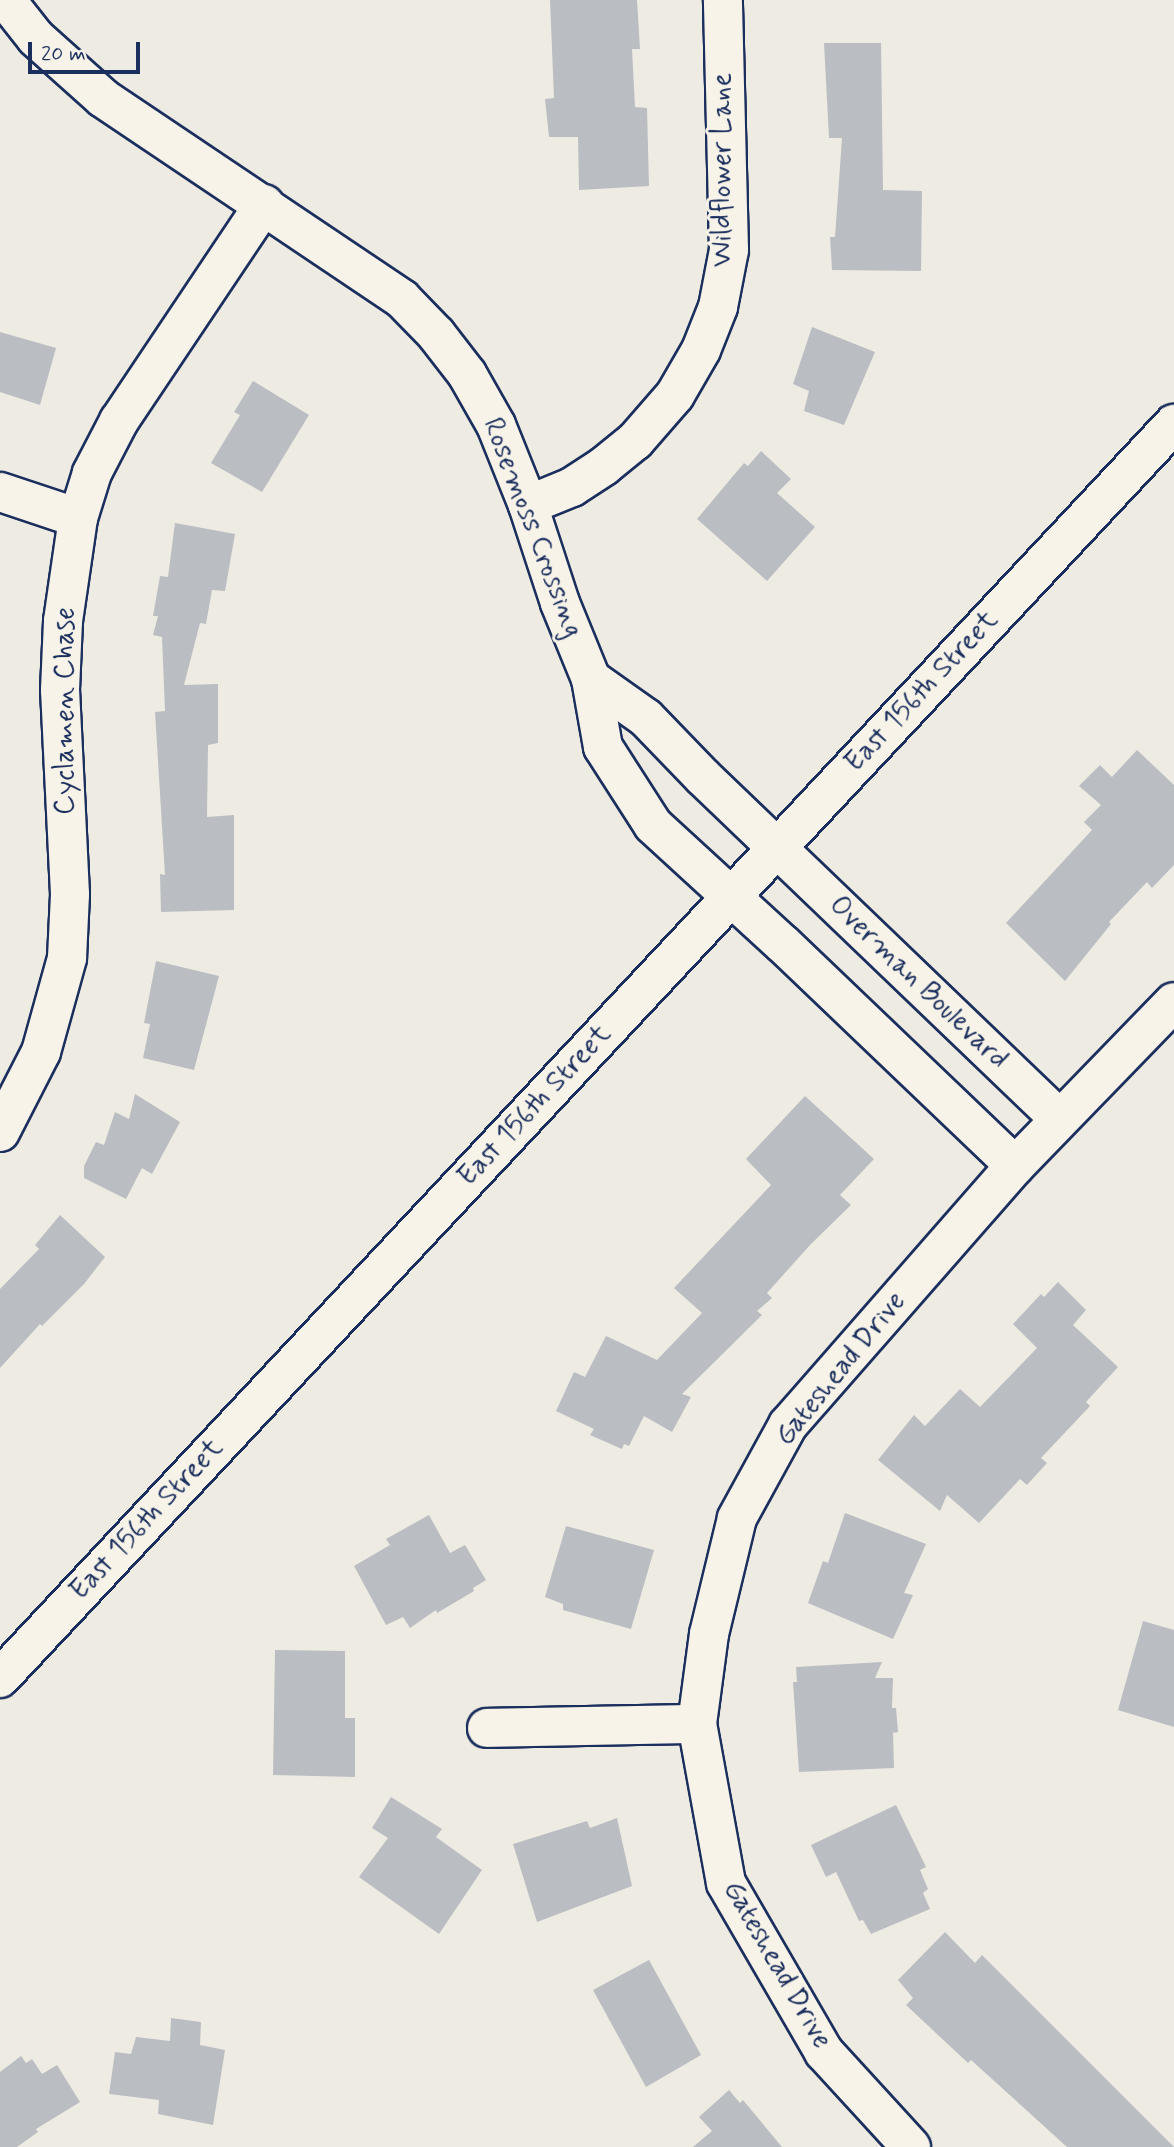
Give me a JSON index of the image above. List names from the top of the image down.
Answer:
{
  "streets": {
    "street": [
      "Wildflower Lane",
      "Rosemoss Crossing",
      "East 156th Street",
      "Cyclamen Chase",
      "Overman Boulevard",
      "Gateshead Drive"
    ]
  },
  "crossings": [
    ["Wildflower Lane", "Rosemoss Crossing"],
    ["Rosemoss Crossing", "East 156th Street"],
    ["Rosemoss Crossing", "Cyclamen Chase"],
    ["Rosemoss Crossing", "Overman Boulevard"],
    ["Rosemoss Crossing", "Gateshead Drive"],
    ["East 156th Street", "Overman Boulevard"],
    ["Overman Boulevard", "Gateshead Drive"]
  ],
  "scale_bar": "20 m"
}
